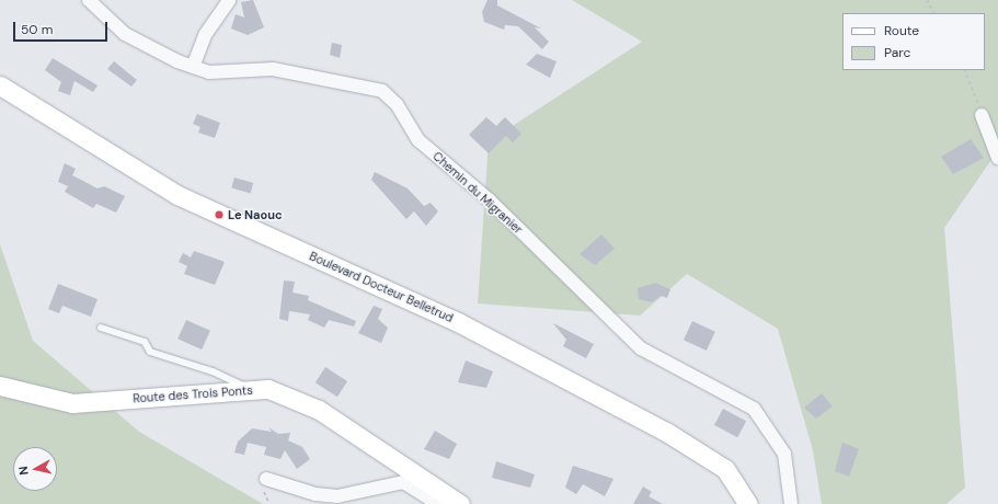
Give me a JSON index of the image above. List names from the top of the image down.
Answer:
{
  "streets": {
    "main road": ["Boulevard Docteur Belletrud", "Route des Trois Ponts"],
    "street": ["Chemin du Migranier"]
  },
  "places": ["Le Naouc"],
  "legend": ["Route", "Parc"],
  "scale_bar": "50 m",
  "north": "left"
}
